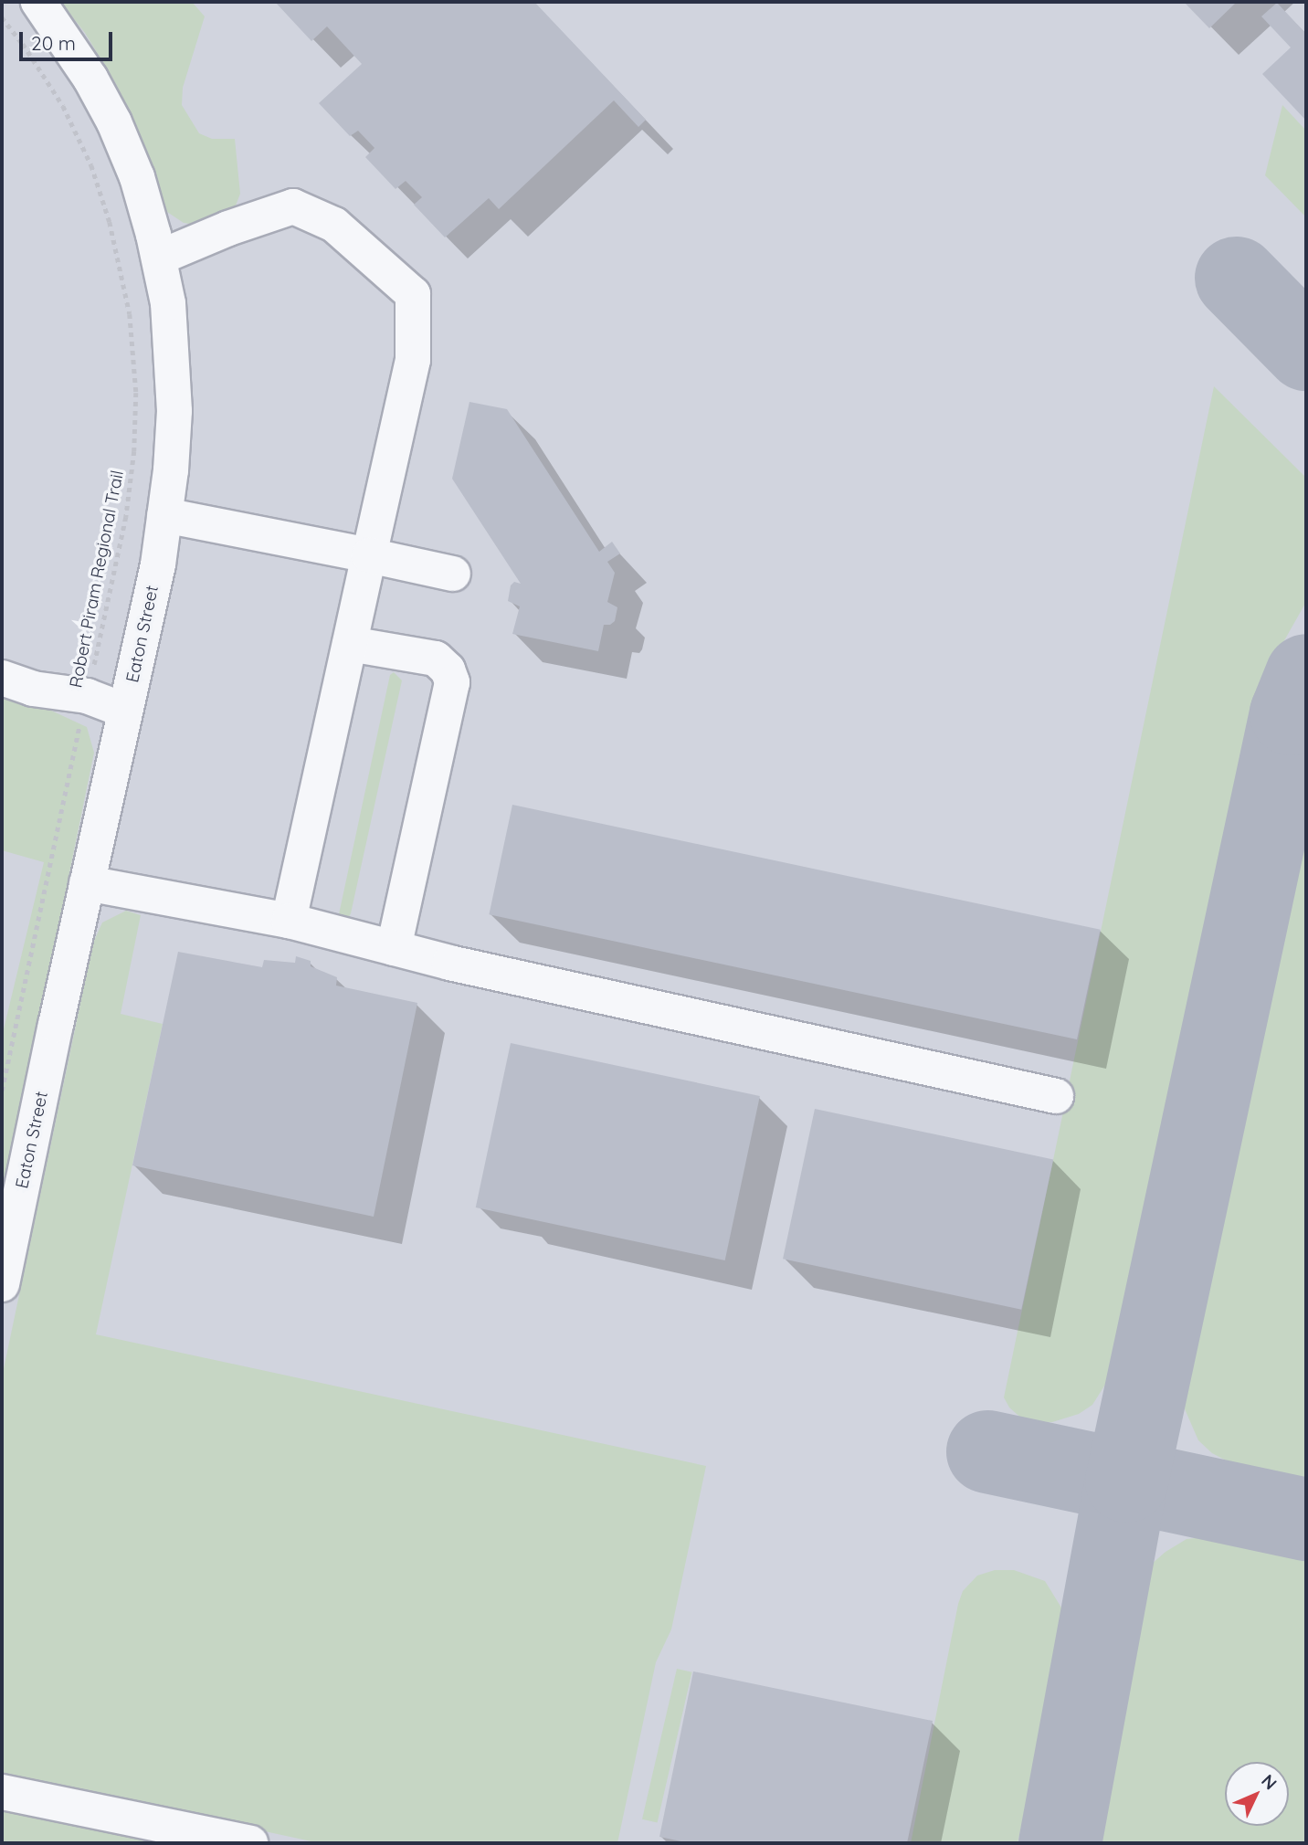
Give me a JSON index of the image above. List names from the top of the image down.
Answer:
{
  "streets": {
    "street": ["Eaton Street"],
    "path": ["Robert Piram Regional Trail"]
  },
  "scale_bar": "20 m",
  "north": "top right"
}
